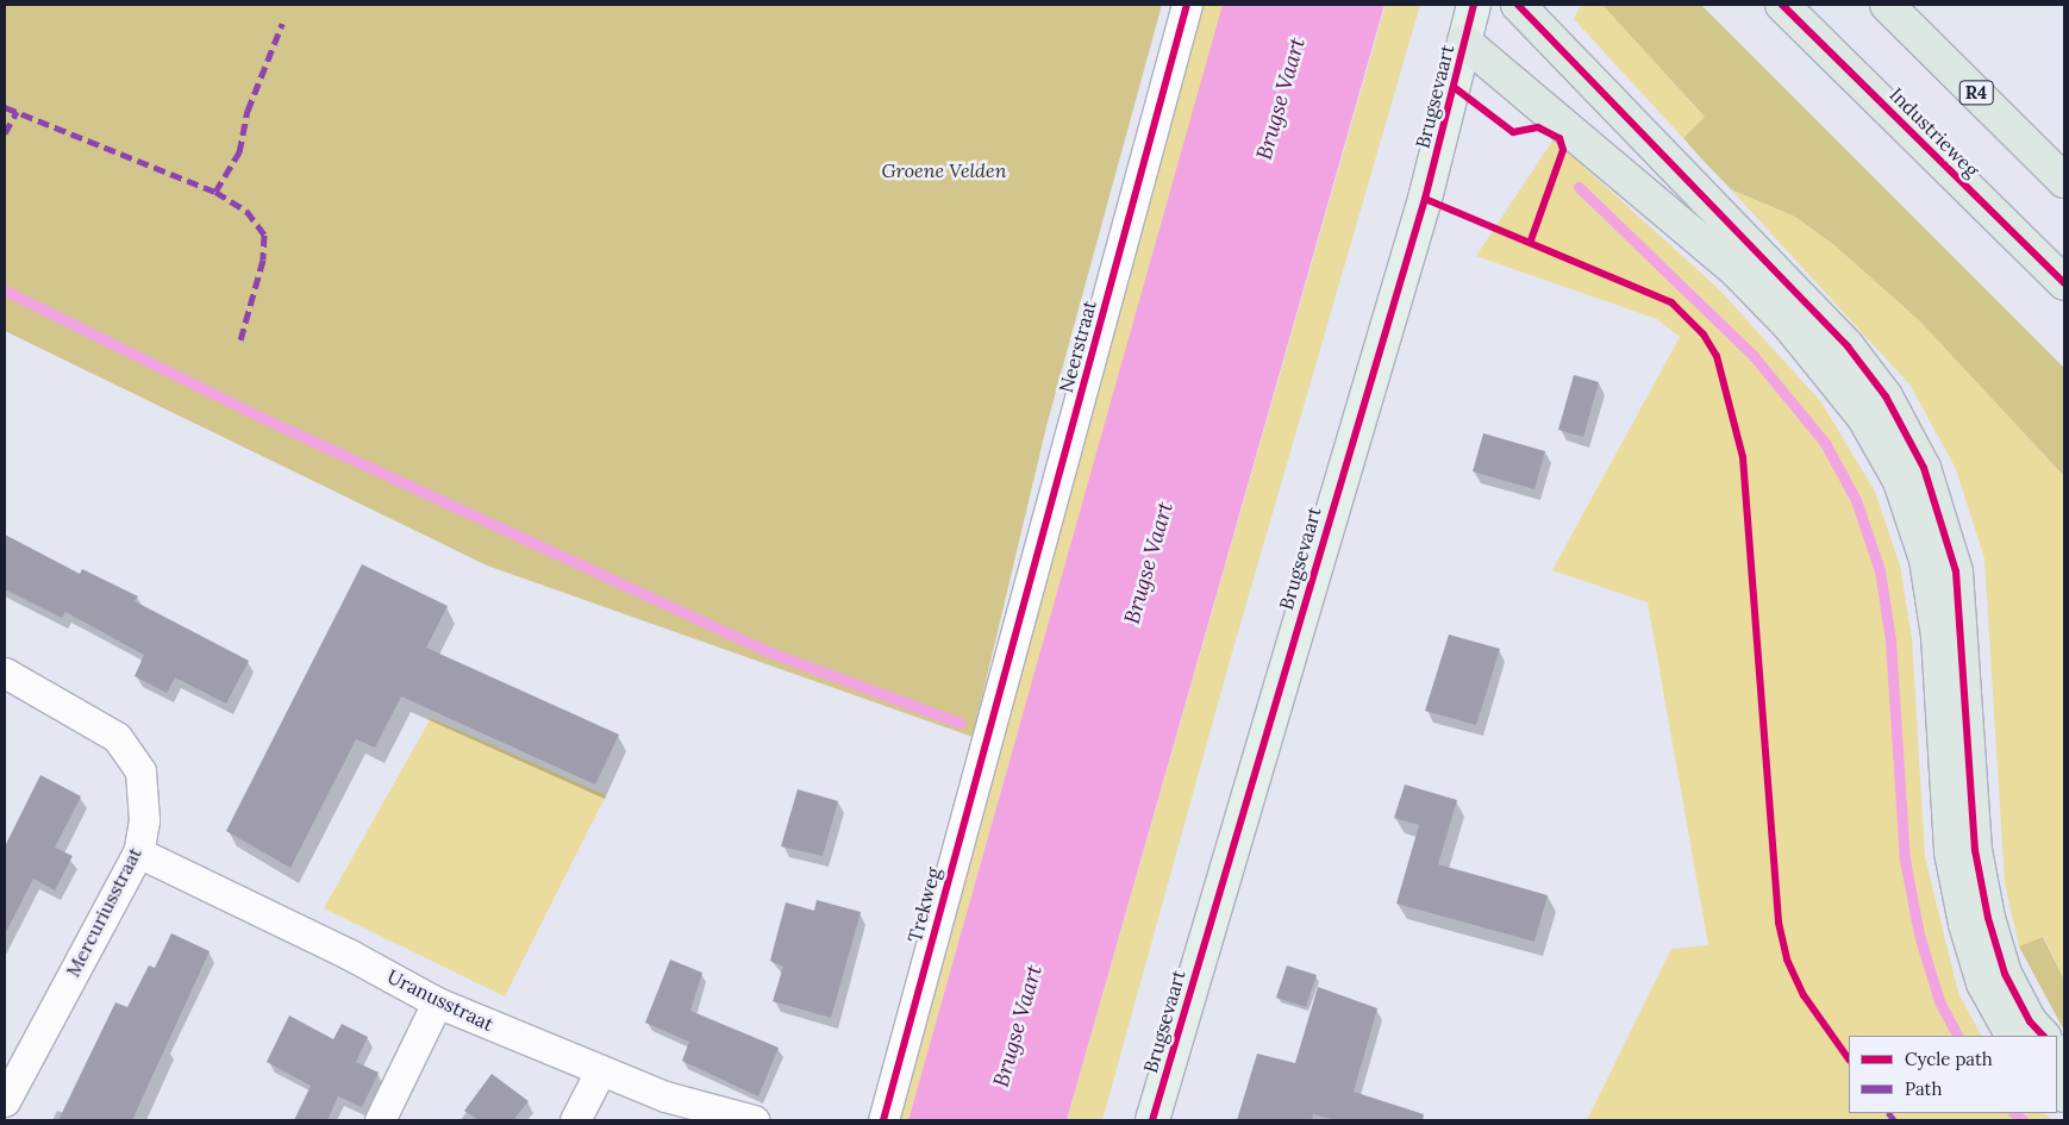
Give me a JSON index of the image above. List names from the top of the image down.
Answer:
{
  "streets": {
    "highway": ["R4", "Industrieweg"],
    "main road": ["Brugsevaart"],
    "street": [
      "Neerstraat",
      "Trekweg",
      "Mercuriusstraat",
      "Uranusstraat"
    ]
  },
  "crossings": [
    ["Neerstraat", "Trekweg"],
    ["Mercuriusstraat", "Uranusstraat"]
  ],
  "water": ["Brugse Vaart"],
  "parks": ["Groene Velden"],
  "legend": ["Cycle path", "Path"]
}
